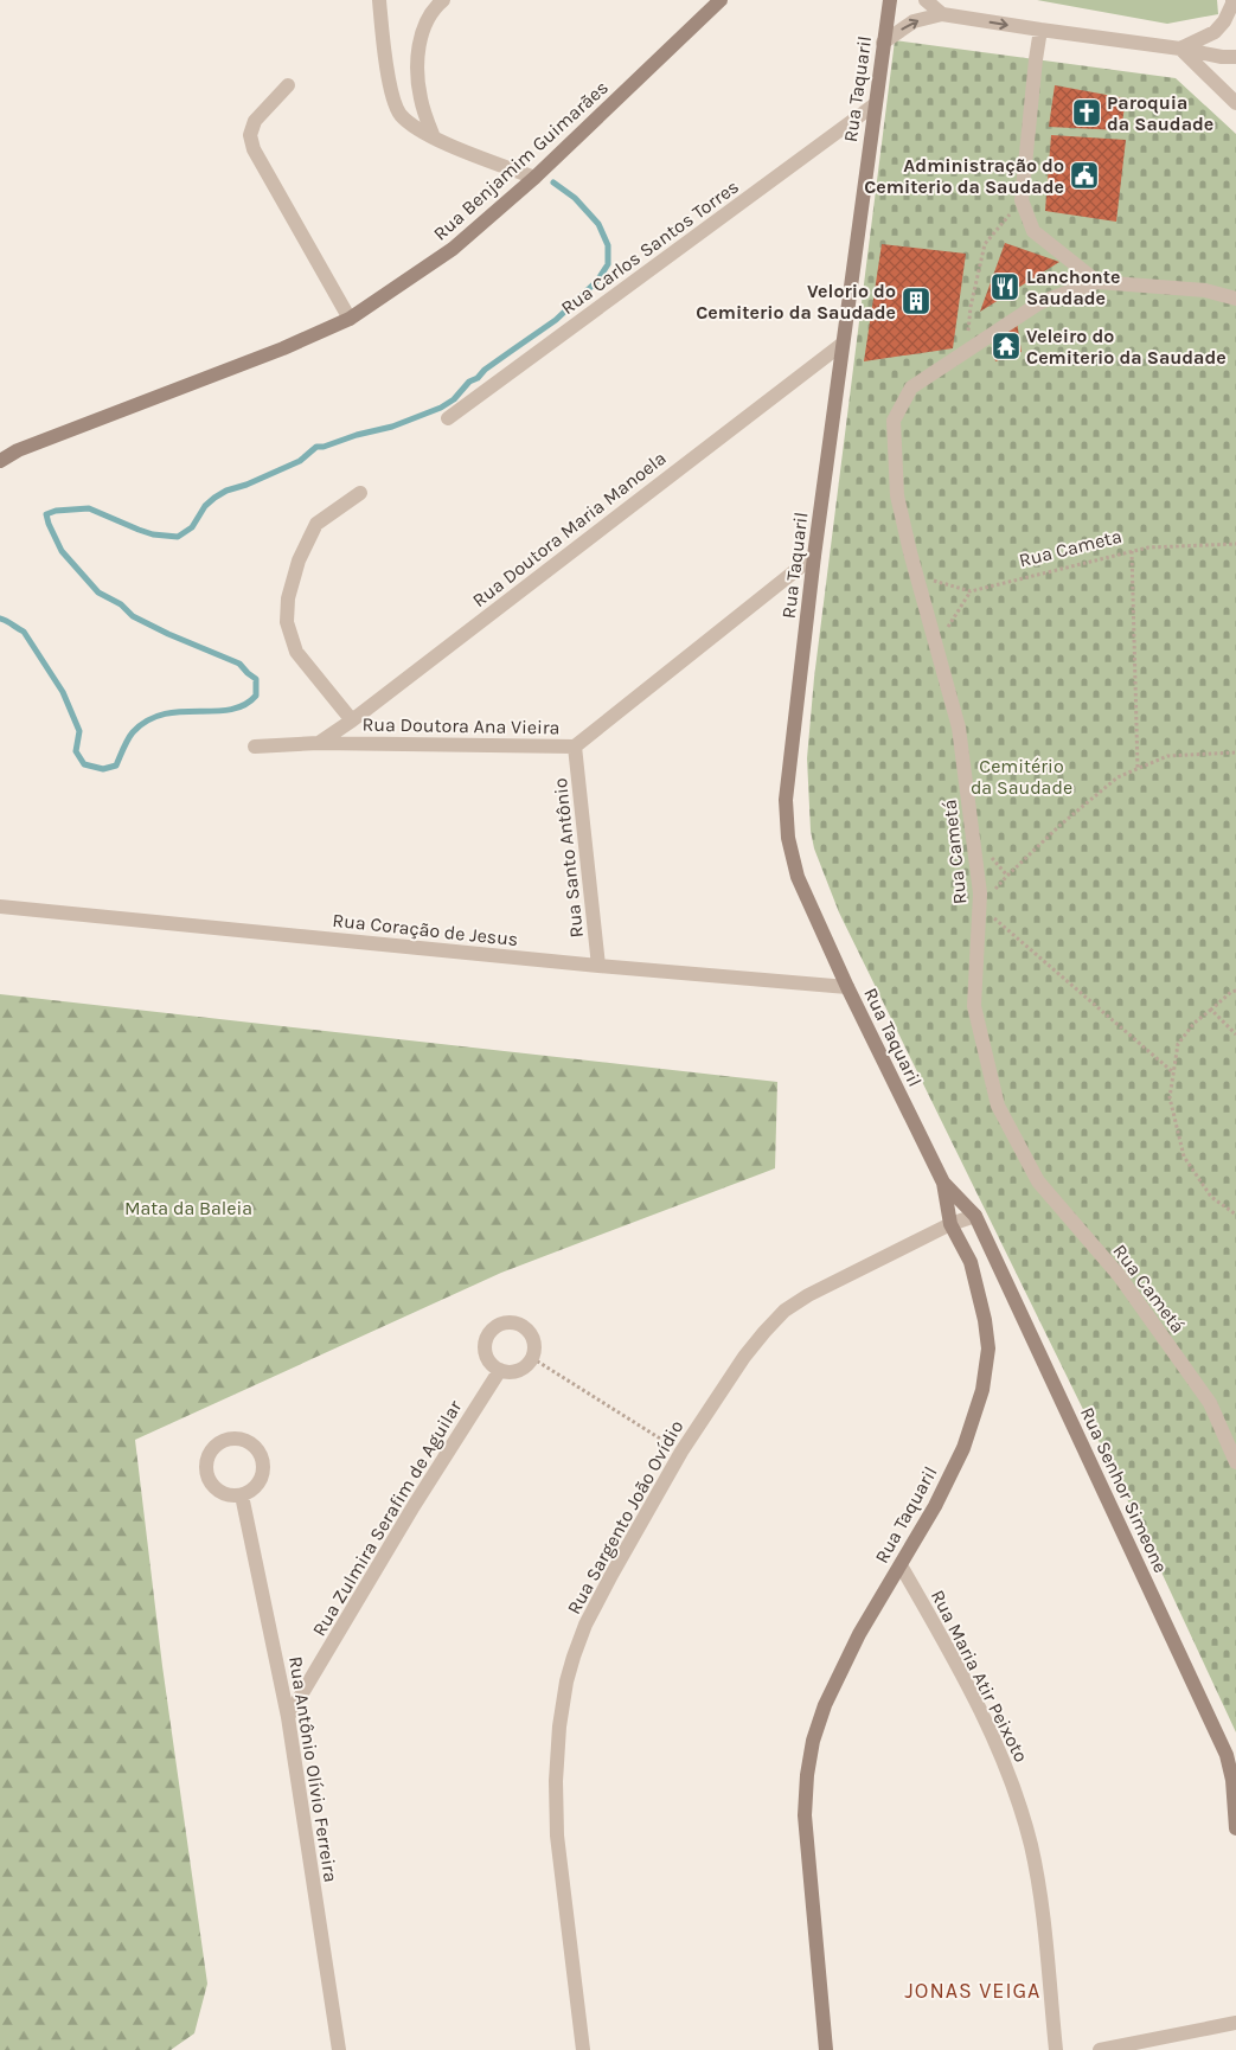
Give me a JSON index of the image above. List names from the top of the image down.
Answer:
{
  "streets": {
    "street": [
      "Rua Taquaril",
      "Rua Benjamim Guimarães",
      "Rua Carlos Santos Torres",
      "Rua Doutora Maria Manoela",
      "Rua Doutora Ana Vieira",
      "Rua Cametá",
      "Rua Santo Antônio",
      "Rua Coração de Jesus",
      "Rua Senhor Simeone",
      "Rua Sargento João Ovídio",
      "Rua Zulmira Serafim de Aguilar",
      "Rua Maria Atir Peixoto",
      "Rua Antônio Olívio Ferreira"
    ],
    "path": ["Rua Cameta"]
  },
  "crossings": [
    ["Rua Taquaril", "Rua Carlos Santos Torres"],
    ["Rua Taquaril", "Rua Doutora Maria Manoela"],
    ["Rua Taquaril", "Rua Doutora Ana Vieira"],
    ["Rua Taquaril", "Rua Coração de Jesus"],
    ["Rua Taquaril", "Rua Senhor Simeone"],
    ["Rua Taquaril", "Rua Sargento João Ovídio"],
    ["Rua Taquaril", "Rua Maria Atir Peixoto"],
    ["Rua Doutora Maria Manoela", "Rua Doutora Ana Vieira"],
    ["Rua Doutora Ana Vieira", "Rua Santo Antônio"],
    ["Rua Santo Antônio", "Rua Coração de Jesus"],
    ["Rua Senhor Simeone", "Rua Sargento João Ovídio"],
    ["Rua Zulmira Serafim de Aguilar", "Rua Antônio Olívio Ferreira"]
  ],
  "districts": ["JONAS VEIGA"],
  "parks": ["Cemitério da Saudade", "Mata da Baleia"],
  "places": {
    "church": ["Paroquia da Saudade"],
    "public building": ["Administração do Cemiterio da Saudade"],
    "restaurant": ["Lanchonte Saudade"],
    "building": ["Velorio do Cemiterio da Saudade"],
    "temple": ["Veleiro do Cemiterio da Saudade"]
  }
}
